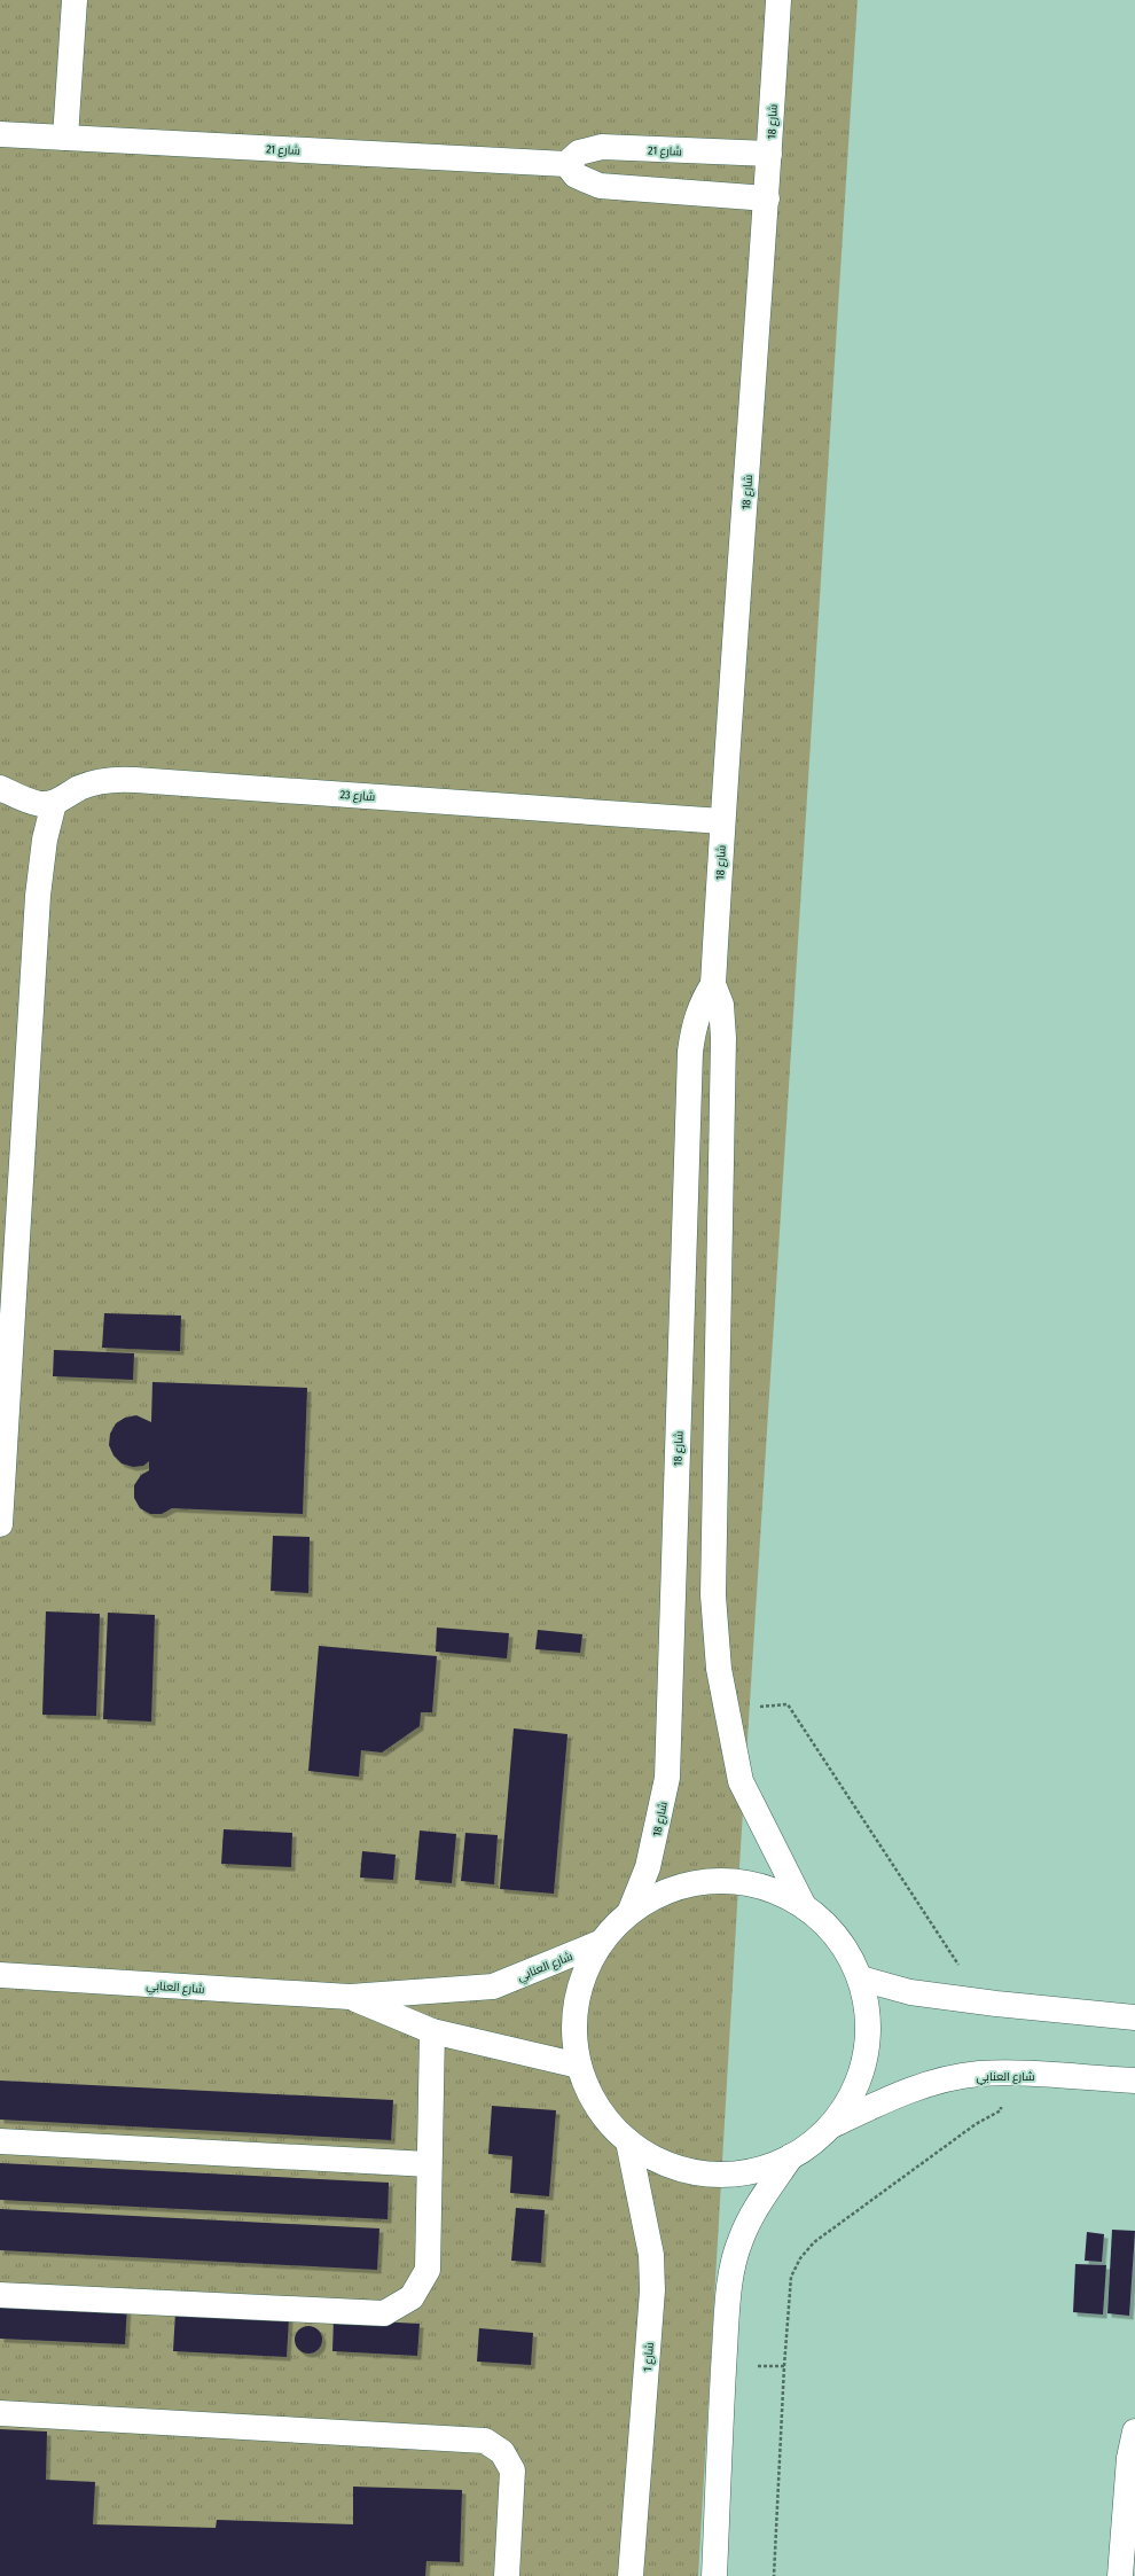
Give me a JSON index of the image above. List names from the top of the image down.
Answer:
{
  "streets": {
    "street": [
      "شارع 18",
      "شارع 21",
      "شارع 23",
      "شارع العنابي",
      "شارع 1"
    ]
  },
  "crossings": [
    ["شارع 18", "شارع 21"],
    ["شارع 18", "شارع 23"]
  ]
}
